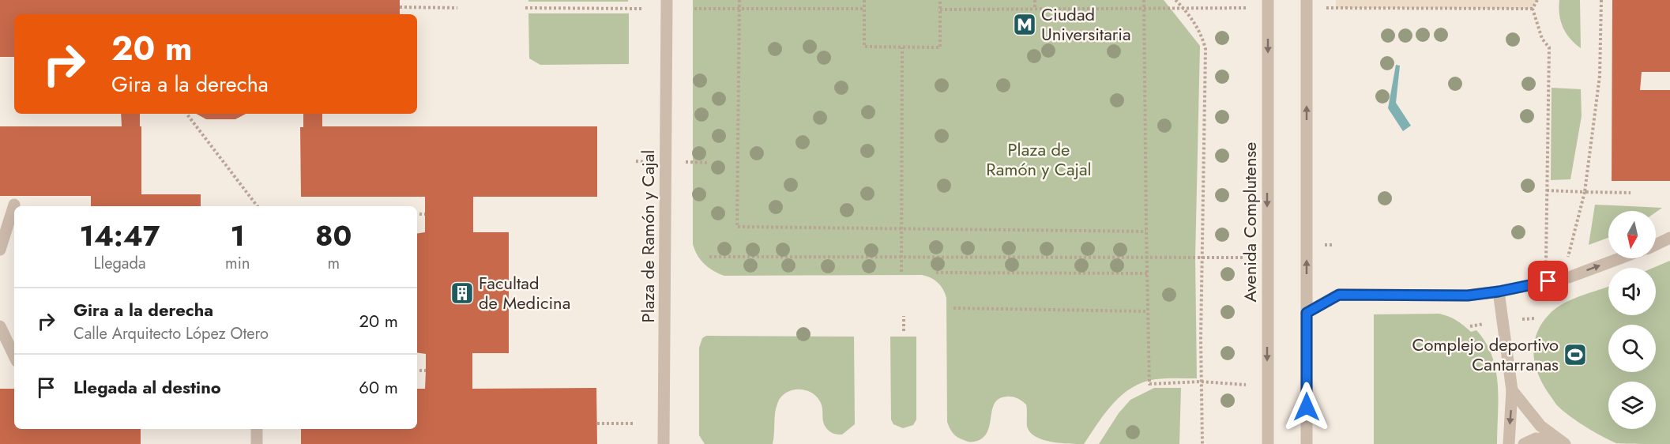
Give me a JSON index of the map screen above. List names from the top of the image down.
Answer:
{
  "streets": {
    "street": ["Avenida Complutense", "Plaza de Ramón y Cajal"]
  },
  "parks": ["Plaza de Ramón y Cajal"],
  "places": {
    "metro station": ["Ciudad Universitaria"],
    "building": ["Facultad de Medicina"],
    "sports": ["Complejo deportivo Cantarranas"]
  },
  "north": "bottom",
  "page": {
    "turn": ["20 m", "Gira a la derecha"],
    "eta": [
      "14:47",
      "Llegada",
      "1",
      "min",
      "80",
      "m"
    ],
    "list": [
      {
        "name": "Gira a la derecha",
        "note": "Calle Arquitecto López Otero",
        "value": "20 m"
      },
      {
        "name": "Llegada al destino",
        "value": "60 m"
      }
    ]
  }
}
